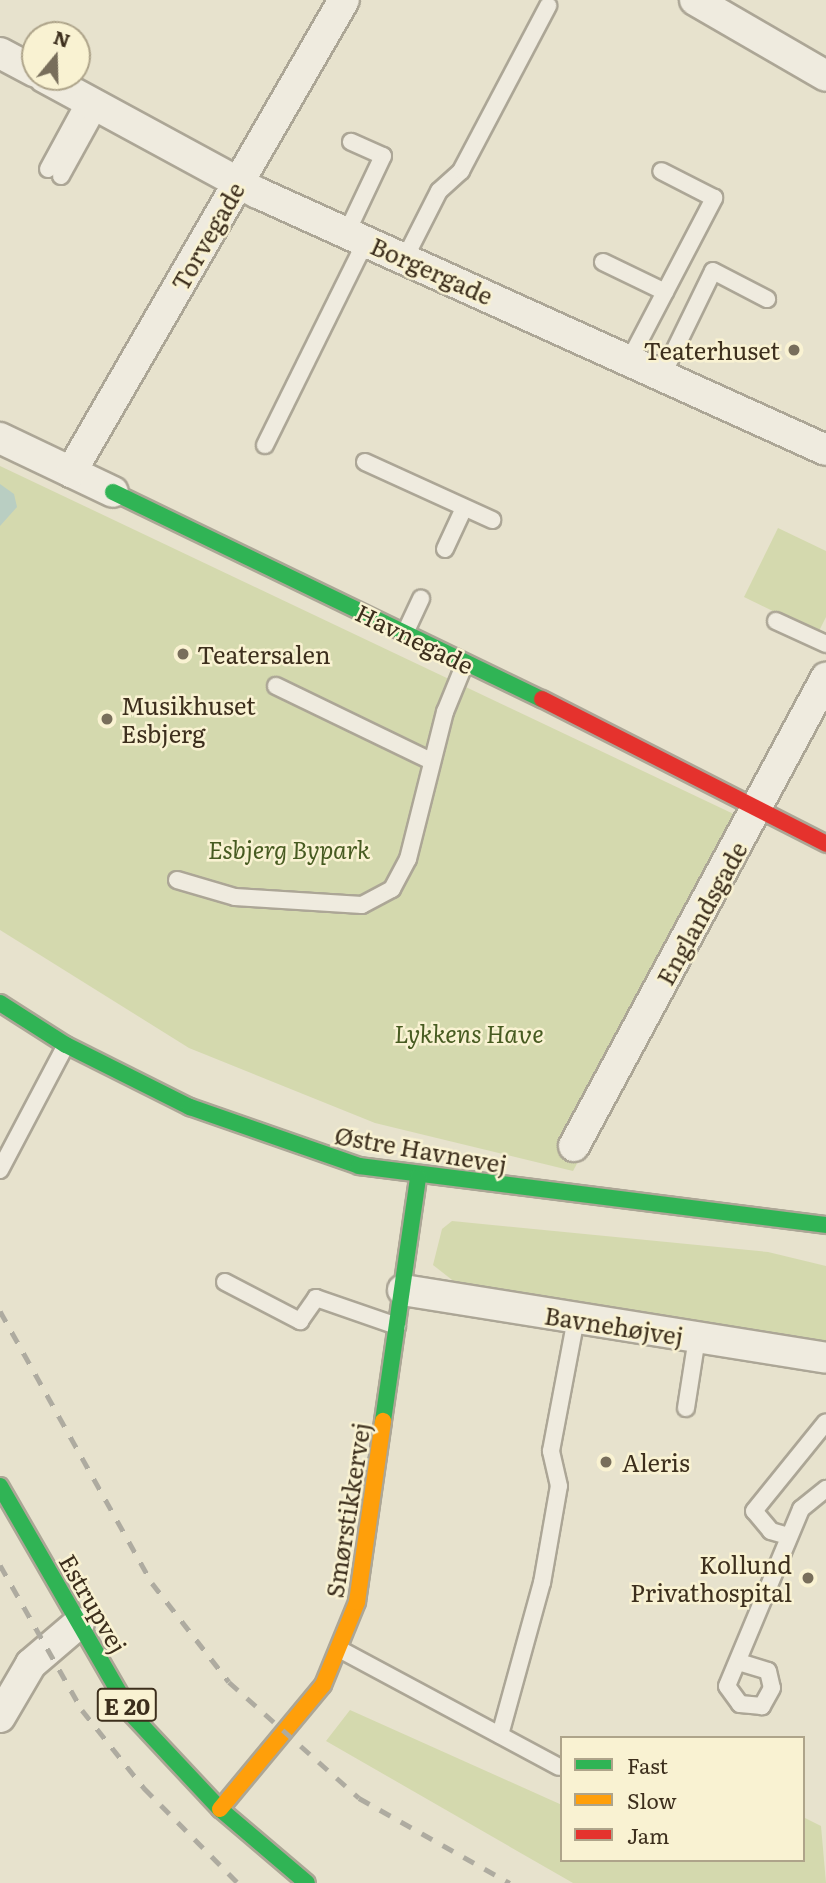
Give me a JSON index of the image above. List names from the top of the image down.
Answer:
{
  "streets": {
    "street": [
      "Torvegade",
      "Borgergade",
      "Havnegade",
      "Englandsgade",
      "Østre Havnevej",
      "Bavnehøjvej",
      "Smørstikkervej",
      "Estrupvej",
      "E 20"
    ]
  },
  "crossings": [
    ["Torvegade", "Borgergade"],
    ["Torvegade", "Havnegade"],
    ["Havnegade", "Englandsgade"],
    ["Østre Havnevej", "Smørstikkervej"],
    ["Bavnehøjvej", "Smørstikkervej"],
    ["Smørstikkervej", "Estrupvej"]
  ],
  "parks": ["Esbjerg Bypark", "Lykkens Have"],
  "places": [
    "Teaterhuset",
    "Teatersalen",
    "Musikhuset Esbjerg",
    "Aleris",
    "Kollund Privathospital"
  ],
  "legend": ["Fast", "Slow", "Jam"],
  "north": "top"
}
